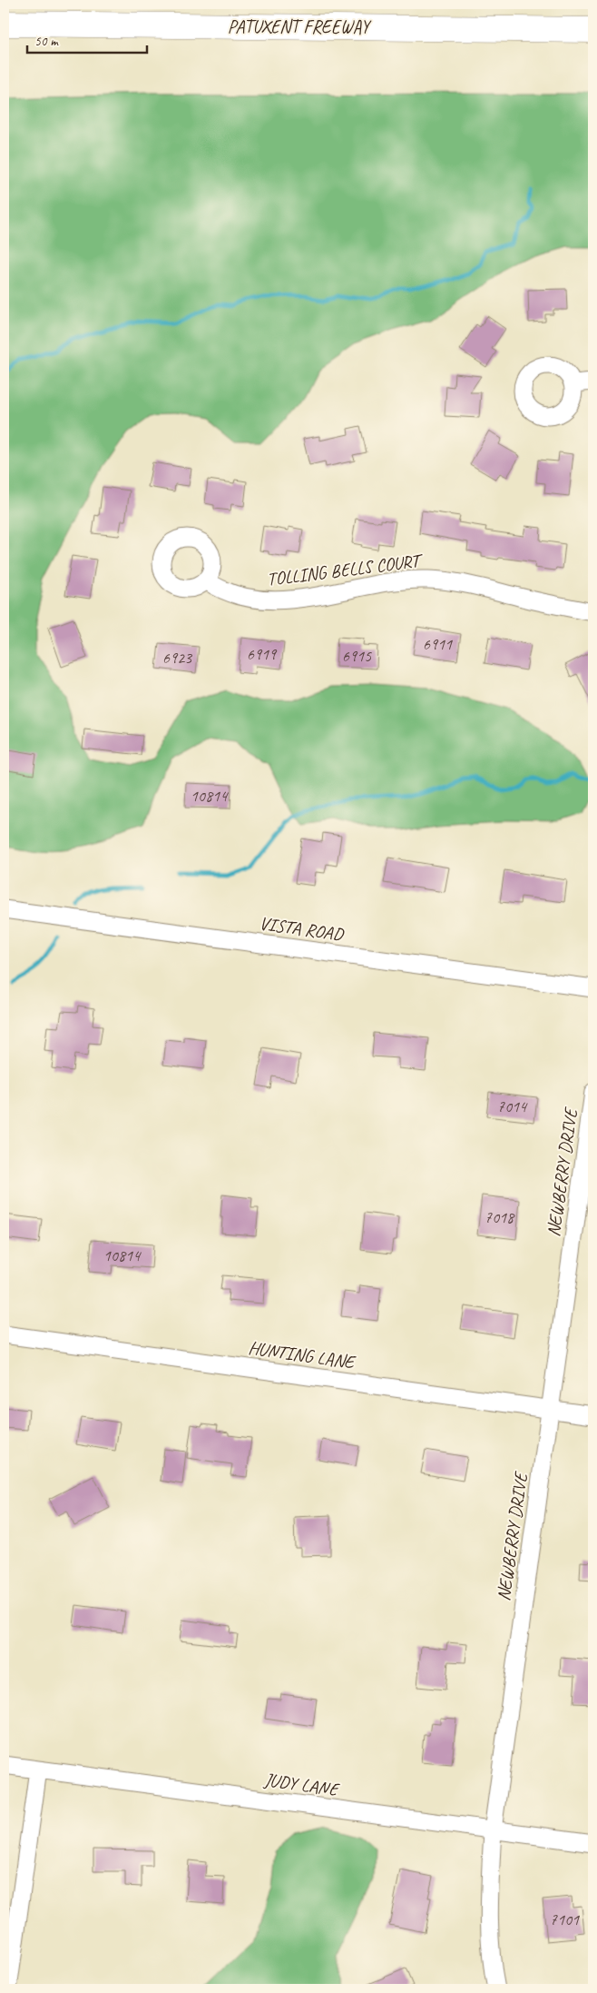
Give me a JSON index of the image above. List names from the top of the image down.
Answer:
{
  "streets": {
    "highway": ["PATUXENT FREEWAY"],
    "street": [
      "TOLLING BELLS COURT",
      "VISTA ROAD",
      "NEWBERRY DRIVE",
      "HUNTING LANE",
      "JUDY LANE"
    ]
  },
  "crossings": [
    ["NEWBERRY DRIVE", "HUNTING LANE"],
    ["NEWBERRY DRIVE", "JUDY LANE"]
  ],
  "house_numbers": [
    "6911",
    "6919",
    "6915",
    "6923",
    "10814",
    "7014",
    "7018",
    "10814",
    "7101"
  ],
  "scale_bar": "50 m"
}
